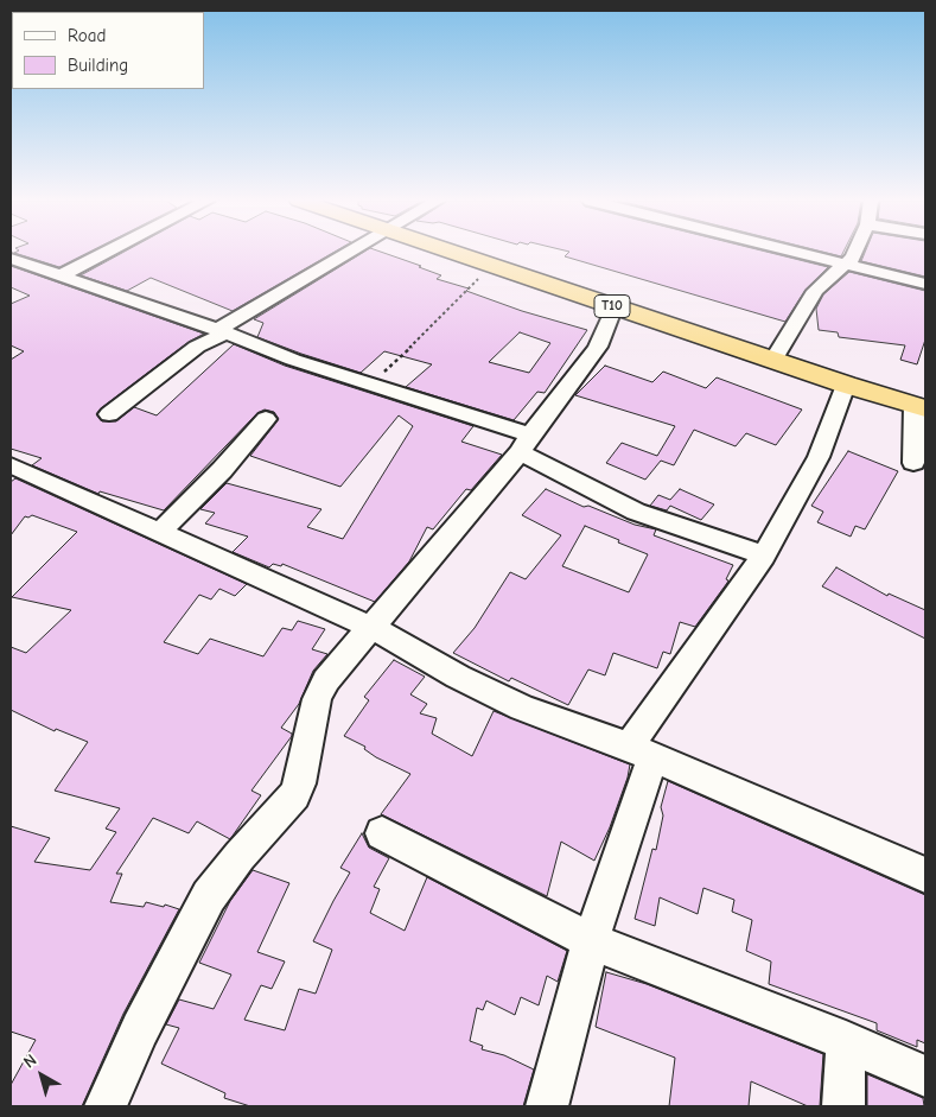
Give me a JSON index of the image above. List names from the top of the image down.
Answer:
{
  "streets": {
    "highway": ["T10"]
  },
  "legend": ["Road", "Building"],
  "north": "top left"
}
